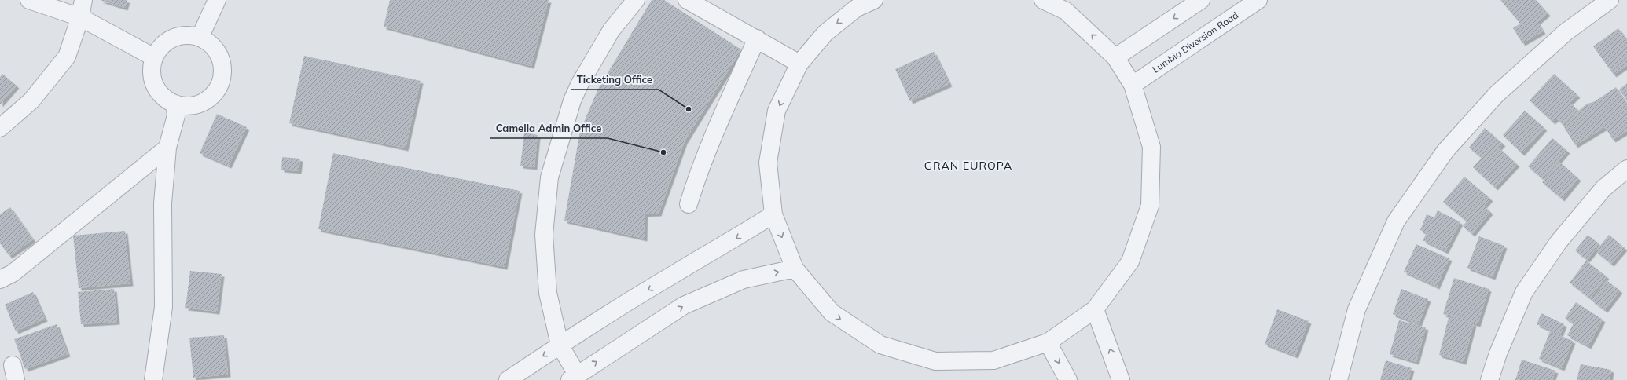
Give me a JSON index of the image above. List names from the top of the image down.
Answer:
{
  "streets": {
    "street": ["Lumbia Diversion Road"]
  },
  "districts": ["GRAN EUROPA"],
  "places": ["Ticketing Office", "Camella Admin Office"]
}
